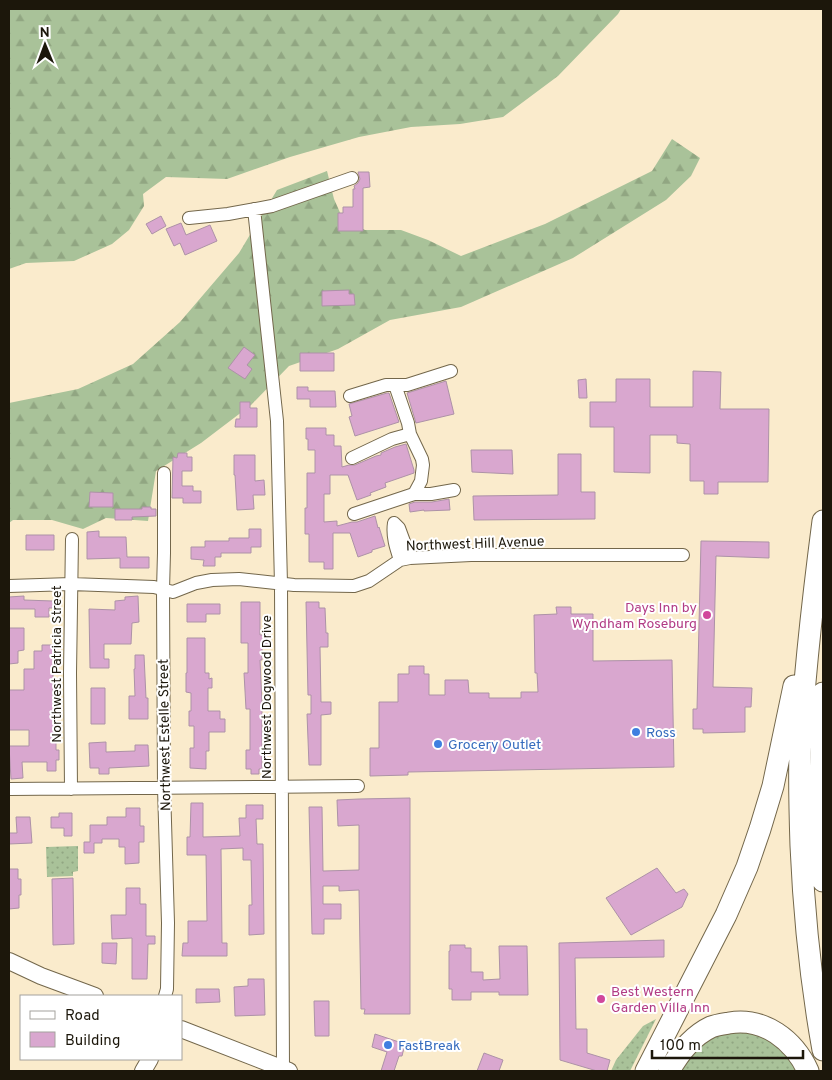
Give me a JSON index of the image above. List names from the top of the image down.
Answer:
{
  "streets": {
    "street": [
      "Northwest Hill Avenue",
      "Northwest Patricia Street",
      "Northwest Dogwood Drive",
      "Northwest Estelle Street"
    ]
  },
  "crossings": [
    ["Northwest Hill Avenue", "Northwest Patricia Street"],
    ["Northwest Hill Avenue", "Northwest Dogwood Drive"],
    ["Northwest Hill Avenue", "Northwest Estelle Street"]
  ],
  "places": [
    "Days Inn by Wyndham Roseburg",
    "Ross",
    "Grocery Outlet",
    "Best Western Garden Villa Inn",
    "FastBreak"
  ],
  "legend": ["Road", "Building"],
  "scale_bar": "100 m",
  "north": "top"
}
